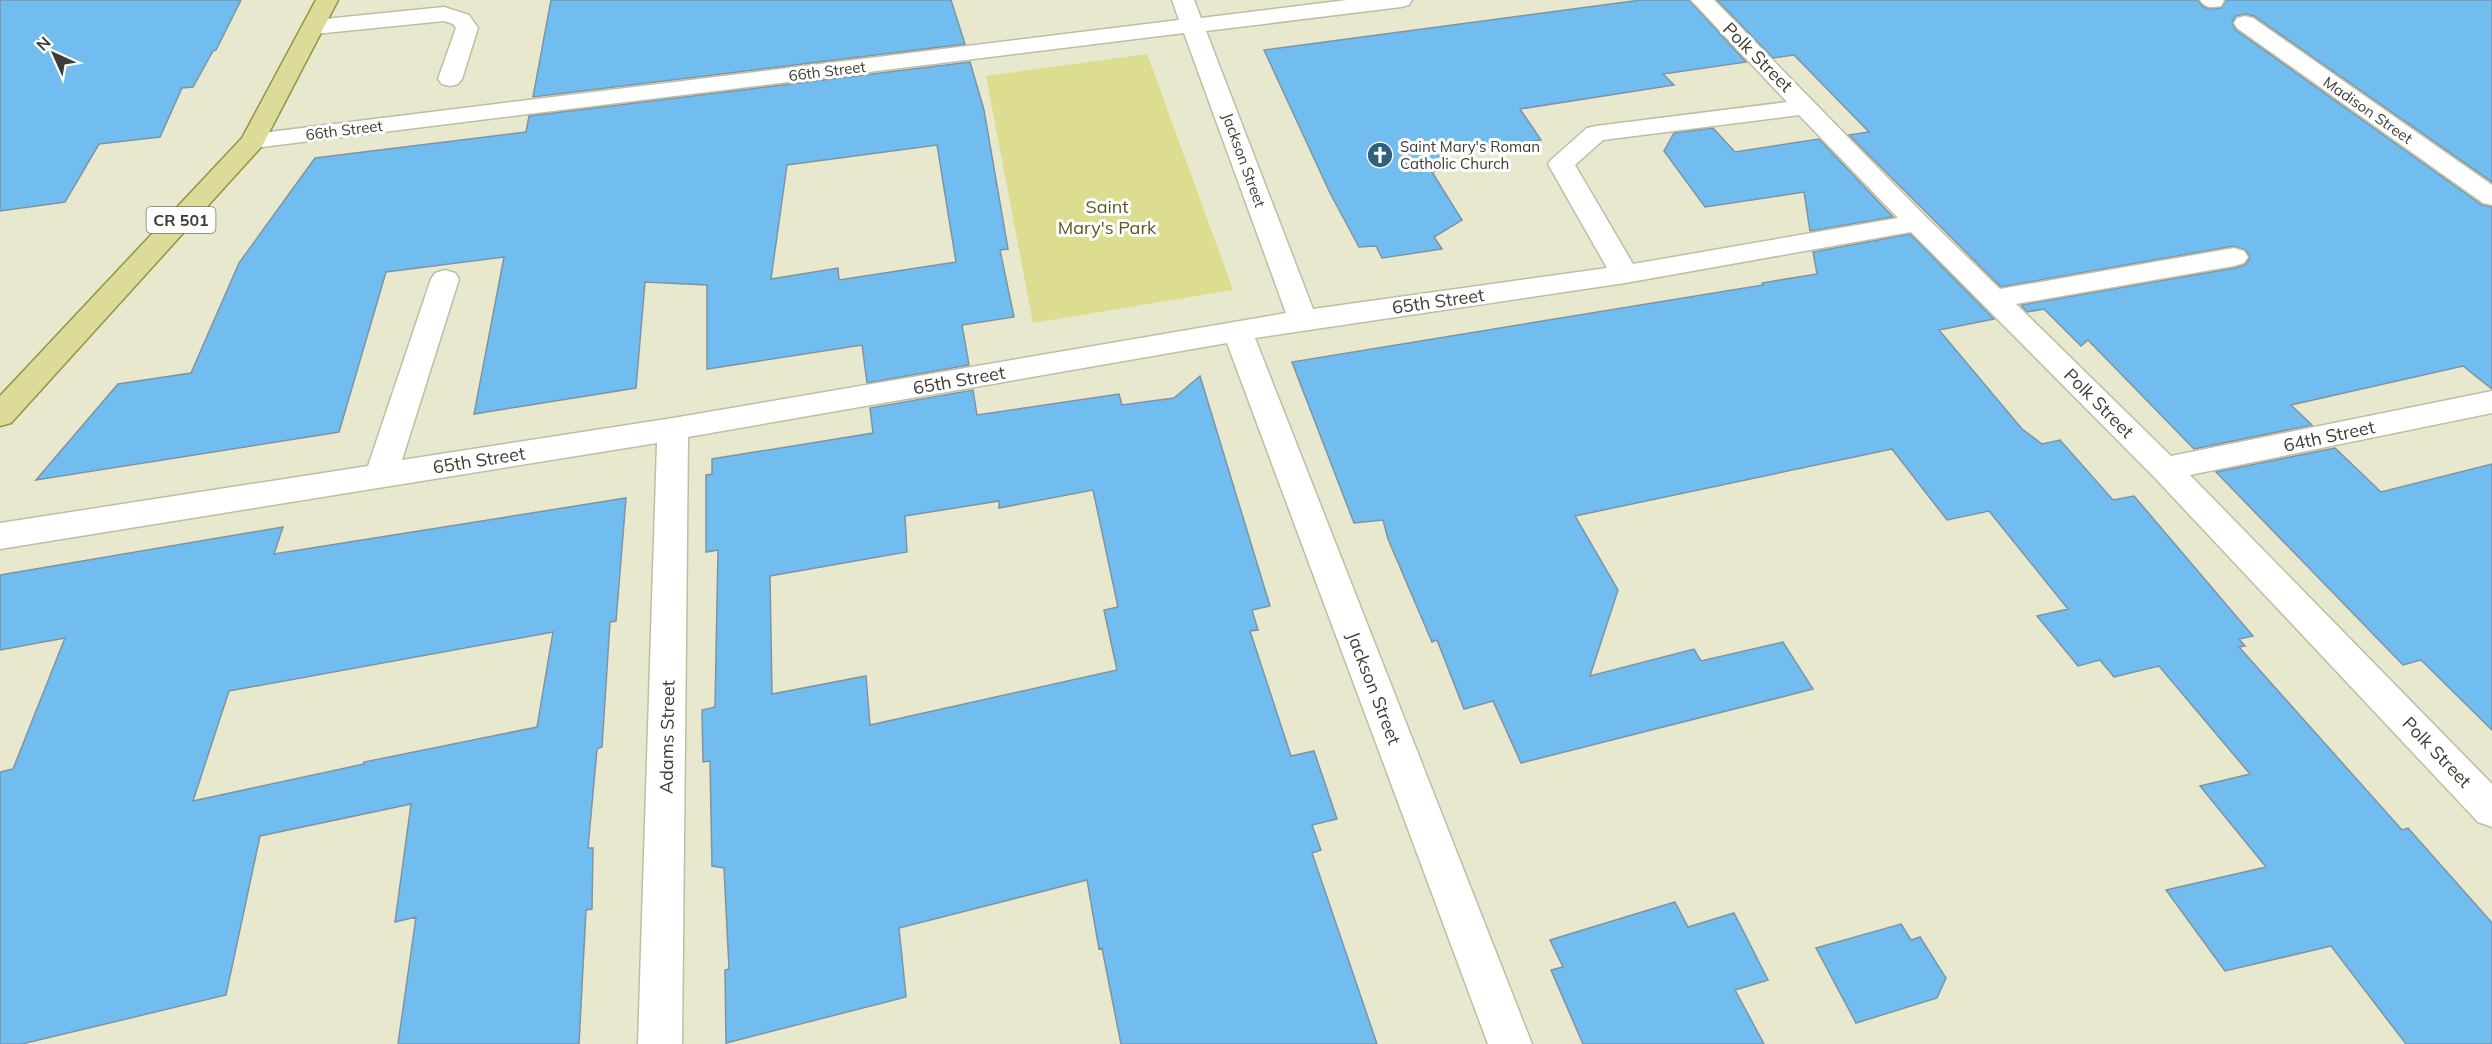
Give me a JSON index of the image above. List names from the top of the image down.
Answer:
{
  "streets": {
    "main road": ["CR 501"],
    "street": [
      "Polk Street",
      "66th Street",
      "Madison Street",
      "Jackson Street",
      "65th Street",
      "64th Street",
      "Adams Street"
    ]
  },
  "crossings": [
    ["Polk Street", "65th Street"],
    ["Polk Street", "64th Street"],
    ["66th Street", "Jackson Street"],
    ["66th Street", "CR 501"],
    ["Jackson Street", "65th Street"],
    ["65th Street", "Adams Street"]
  ],
  "parks": ["Saint Mary's Park"],
  "places": {
    "church": ["Saint Mary's Roman Catholic Church"]
  },
  "north": "top left"
}
